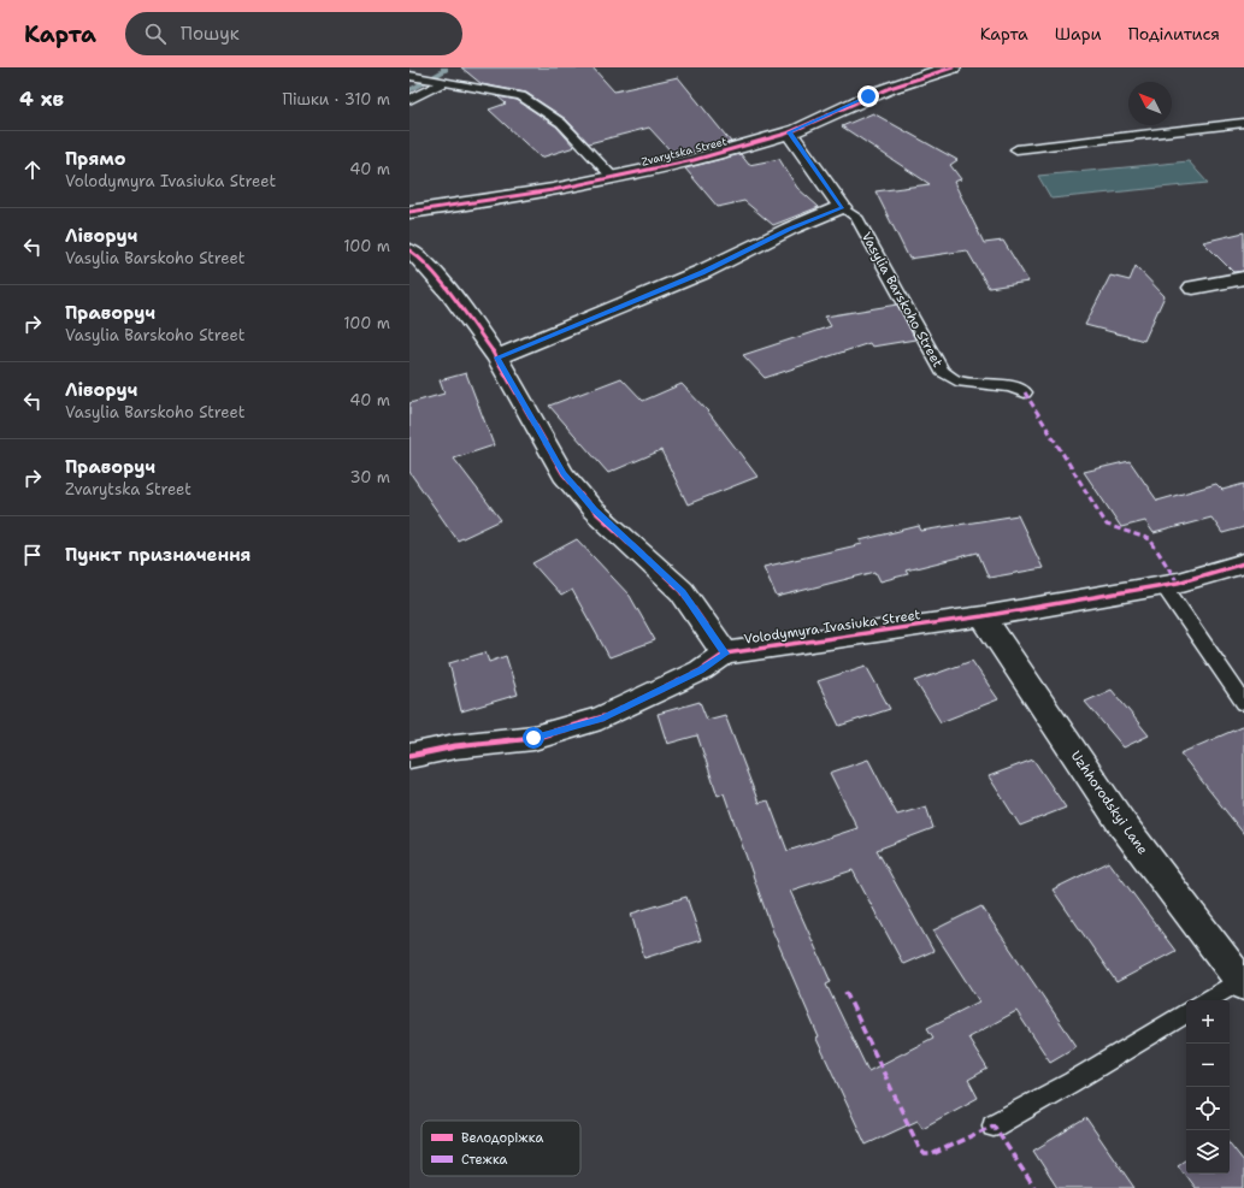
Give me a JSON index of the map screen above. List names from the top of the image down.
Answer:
{
  "streets": {
    "street": [
      "Zvarytska Street",
      "Vasylia Barskoho Street",
      "Volodymyra Ivasiuka Street",
      "Uzhhorodskyi Lane"
    ]
  },
  "crossings": [
    ["Zvarytska Street", "Vasylia Barskoho Street"],
    ["Volodymyra Ivasiuka Street", "Uzhhorodskyi Lane"]
  ],
  "legend": ["Велодоріжка", "Стежка"],
  "north": "top left",
  "page": {
    "header": "Карта",
    "search": "Пошук",
    "nav": ["Карта", "Шари", "Поділитися"],
    "heading": ["4 хв", "Пішки · 310 m"],
    "list": [
      ["Прямо", "Volodymyra Ivasiuka Street", "40 m"],
      ["Ліворуч", "Vasylia Barskoho Street", "100 m"],
      ["Праворуч", "Vasylia Barskoho Street", "100 m"],
      ["Ліворуч", "Vasylia Barskoho Street", "40 m"],
      ["Праворуч", "Zvarytska Street", "30 m"],
      "Пункт призначення"
    ],
    "map_buttons": ["+", "−"]
  }
}
